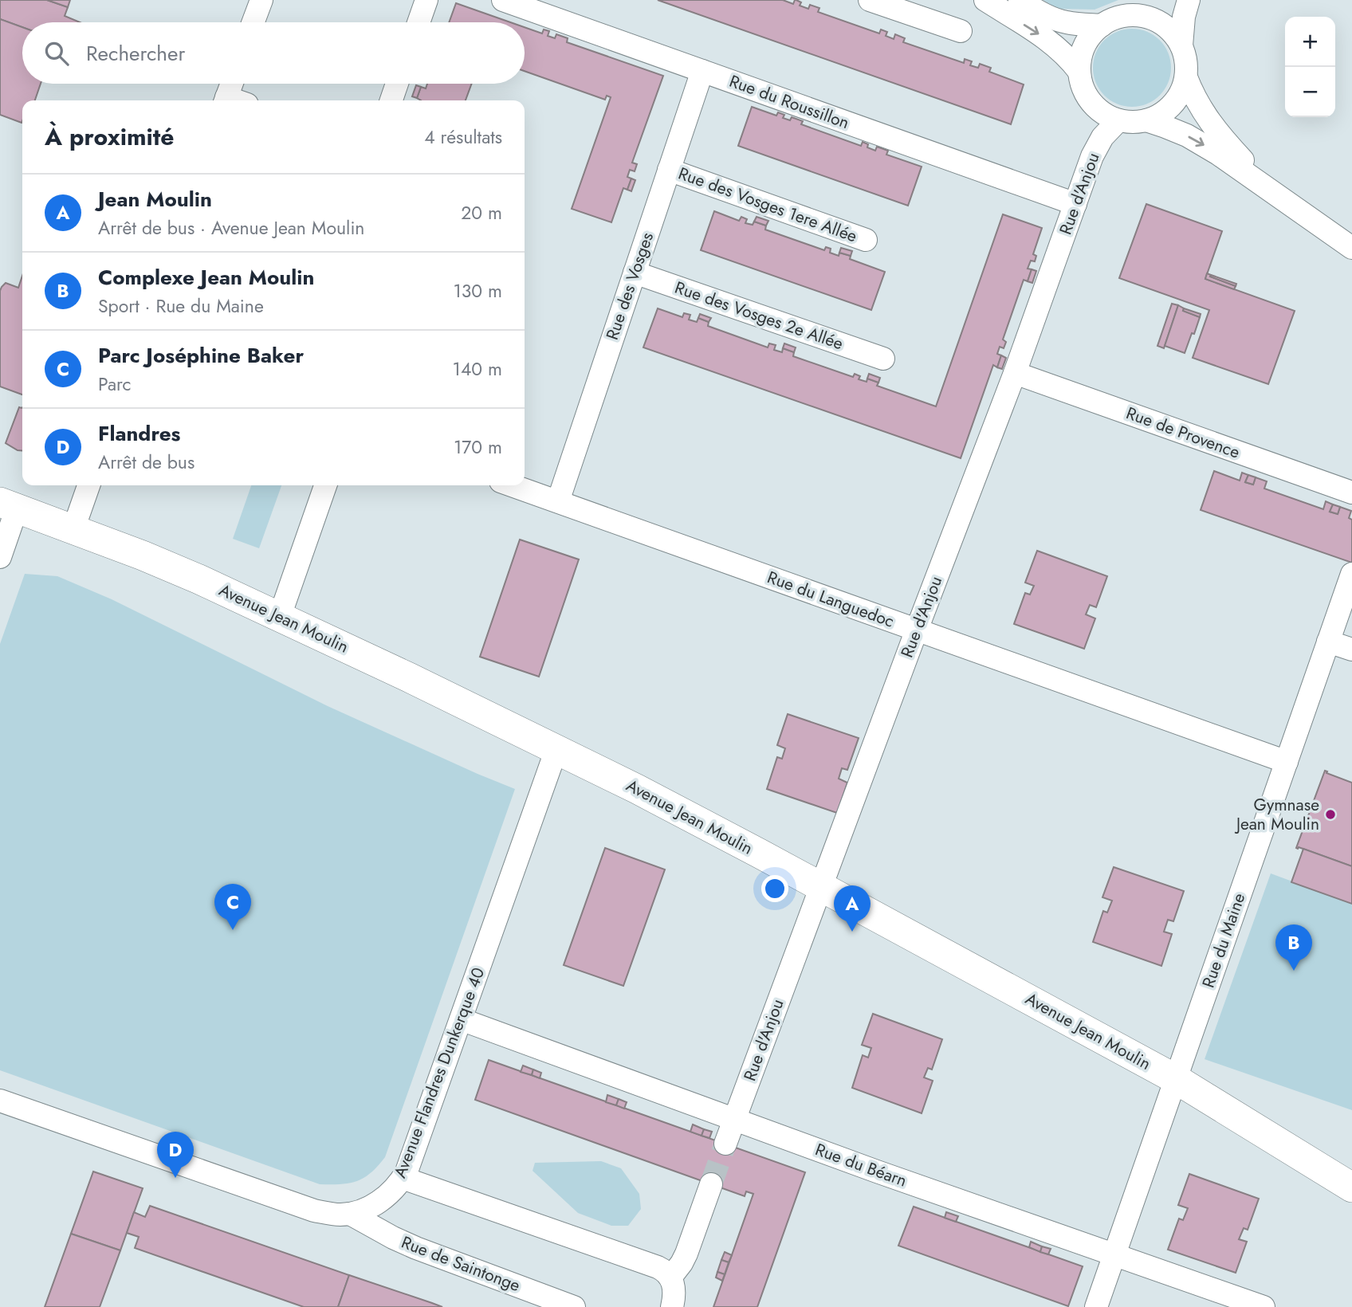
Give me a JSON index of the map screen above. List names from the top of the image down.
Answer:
{
  "streets": {
    "street": [
      "Rue du Roussillon",
      "Rue d'Anjou",
      "Rue des Vosges 1ere Allée",
      "Rue des Vosges",
      "Rue des Vosges 2e Allée",
      "Rue de Provence",
      "Rue du Languedoc",
      "Avenue Jean Moulin",
      "Rue du Maine",
      "Avenue Flandres Dunkerque 40",
      "Rue du Béarn",
      "Rue de Saintonge"
    ]
  },
  "crossings": [
    ["Rue du Roussillon", "Rue d'Anjou"],
    ["Rue du Roussillon", "Rue des Vosges"],
    ["Rue d'Anjou", "Rue de Provence"],
    ["Rue d'Anjou", "Rue du Languedoc"],
    ["Rue d'Anjou", "Avenue Jean Moulin"],
    ["Rue d'Anjou", "Rue du Béarn"],
    ["Rue des Vosges 1ere Allée", "Rue des Vosges"],
    ["Rue des Vosges", "Rue des Vosges 2e Allée"],
    ["Rue des Vosges", "Rue du Languedoc"],
    ["Rue du Languedoc", "Rue du Maine"],
    ["Avenue Jean Moulin", "Rue du Maine"],
    ["Avenue Jean Moulin", "Avenue Flandres Dunkerque 40"],
    ["Rue du Maine", "Rue du Béarn"],
    ["Avenue Flandres Dunkerque 40", "Rue du Béarn"],
    ["Avenue Flandres Dunkerque 40", "Rue de Saintonge"]
  ],
  "places": ["Gymnase Jean Moulin"],
  "page": {
    "map_buttons": ["+", "−"],
    "search": "Rechercher",
    "heading": ["À proximité", "4 résultats"],
    "list": [
      {
        "mark": "A",
        "name": "Jean Moulin",
        "note": "Arrêt de bus · Avenue Jean Moulin",
        "value": "20 m"
      },
      {
        "mark": "B",
        "name": "Complexe Jean Moulin",
        "note": "Sport · Rue du Maine",
        "value": "130 m"
      },
      {
        "mark": "C",
        "name": "Parc Joséphine Baker",
        "note": "Parc",
        "value": "140 m"
      },
      {
        "mark": "D",
        "name": "Flandres",
        "note": "Arrêt de bus",
        "value": "170 m"
      }
    ],
    "pins": [
      "C",
      "A",
      "B",
      "D"
    ]
  }
}
